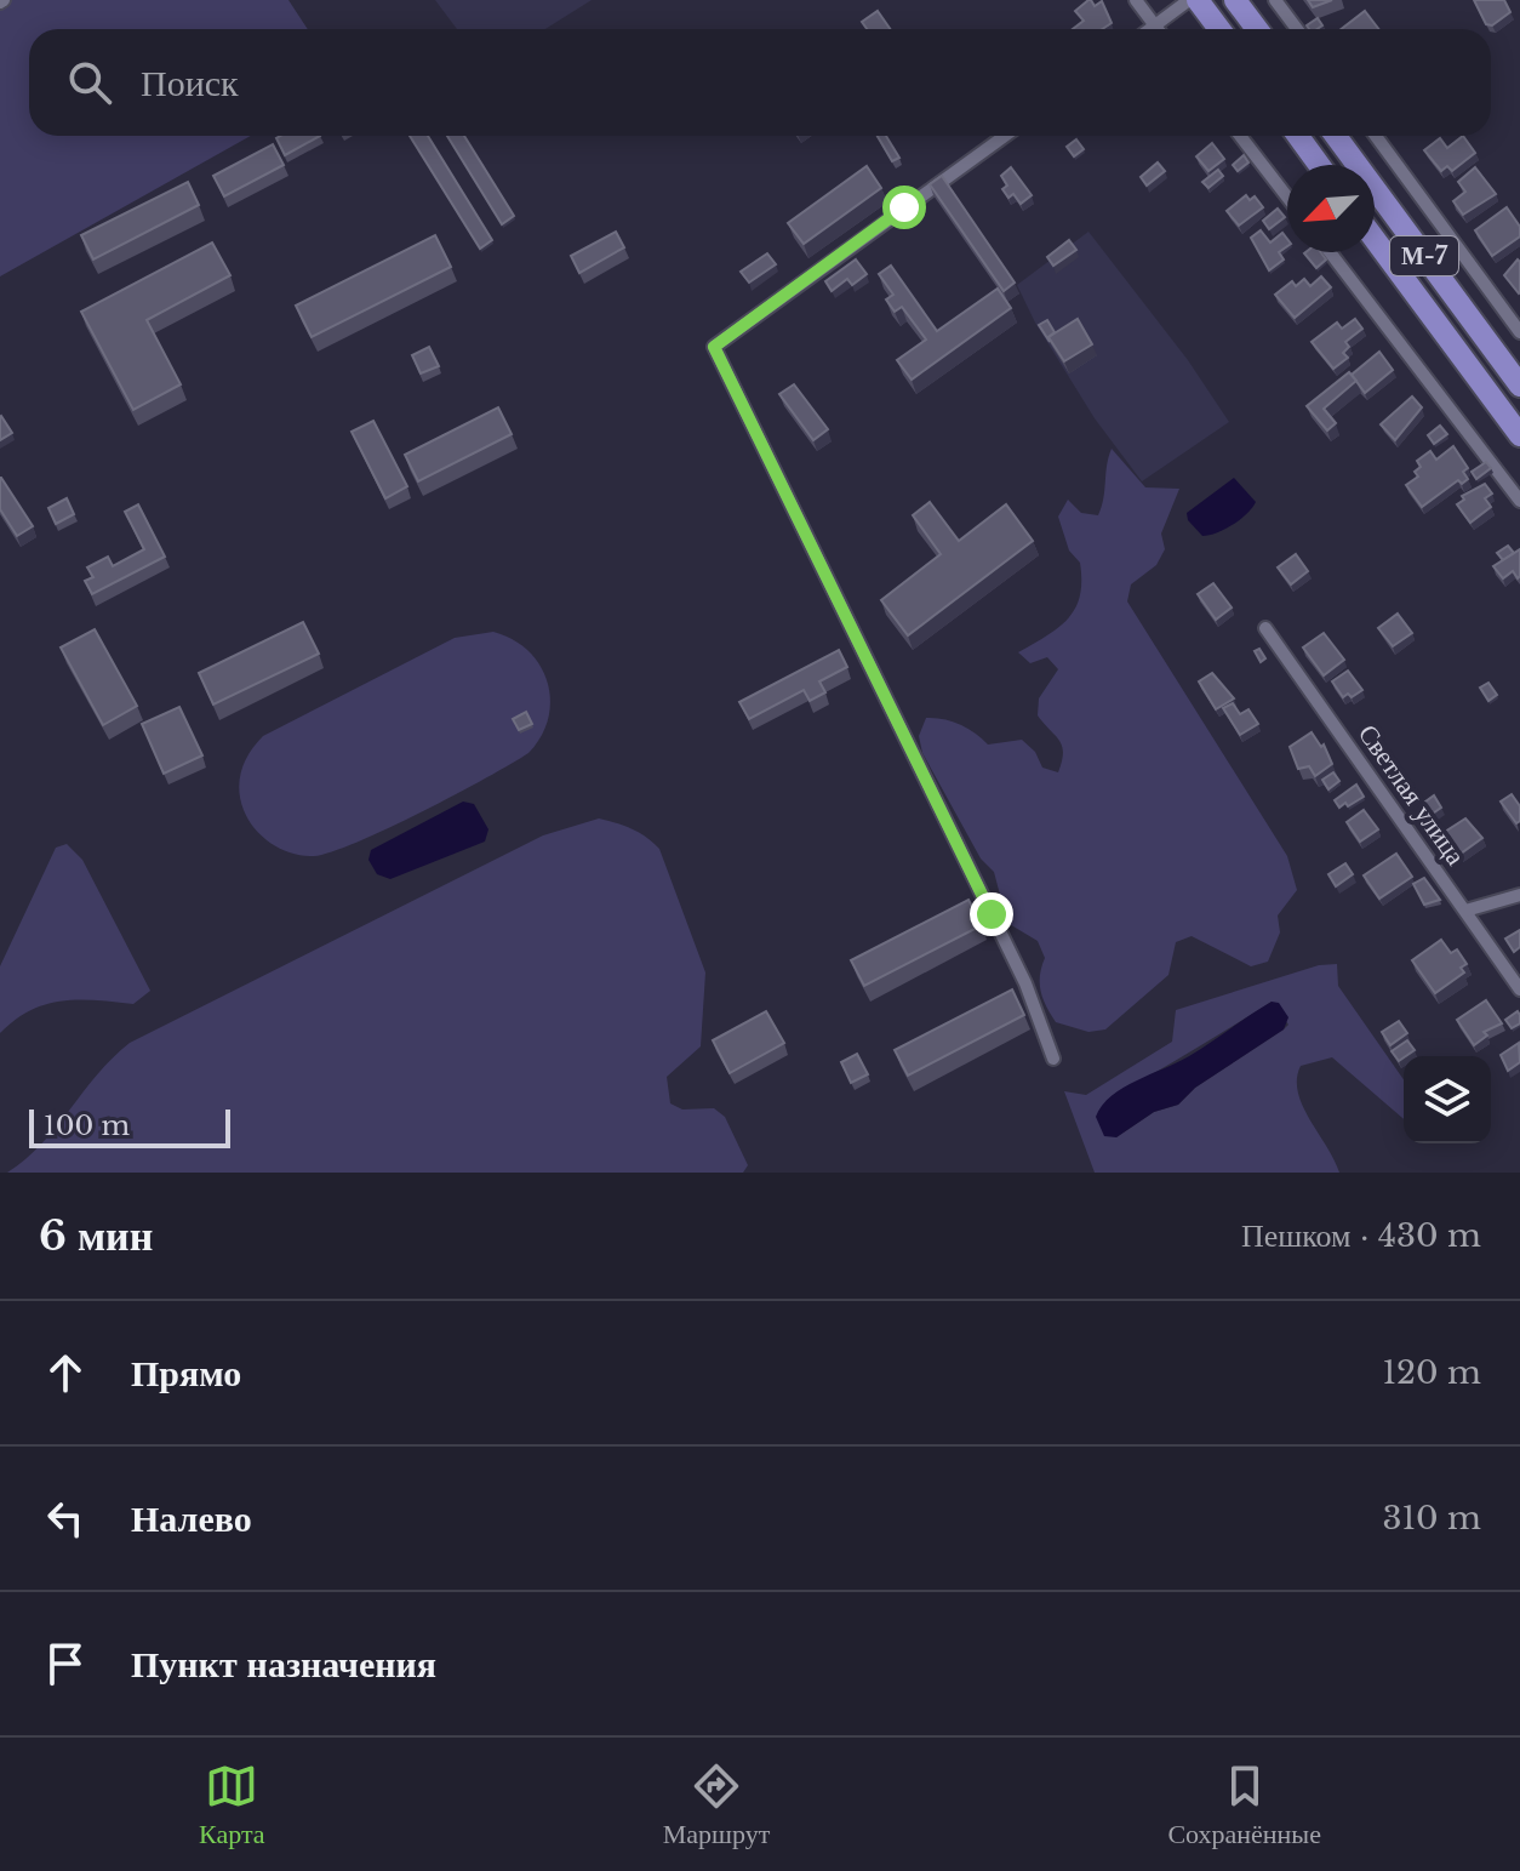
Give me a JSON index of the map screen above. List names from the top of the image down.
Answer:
{
  "streets": {
    "highway": ["М-7"],
    "street": ["Светлая улица"]
  },
  "scale_bar": "100 m",
  "north": "bottom left",
  "page": {
    "search": "Поиск",
    "scale": "100 m",
    "heading": ["6 мин", "Пешком · 430 m"],
    "list": [
      ["Прямо", "120 m"],
      ["Налево", "310 m"],
      "Пункт назначения"
    ],
    "nav": ["Карта", "Маршрут", "Сохранённые"]
  }
}
